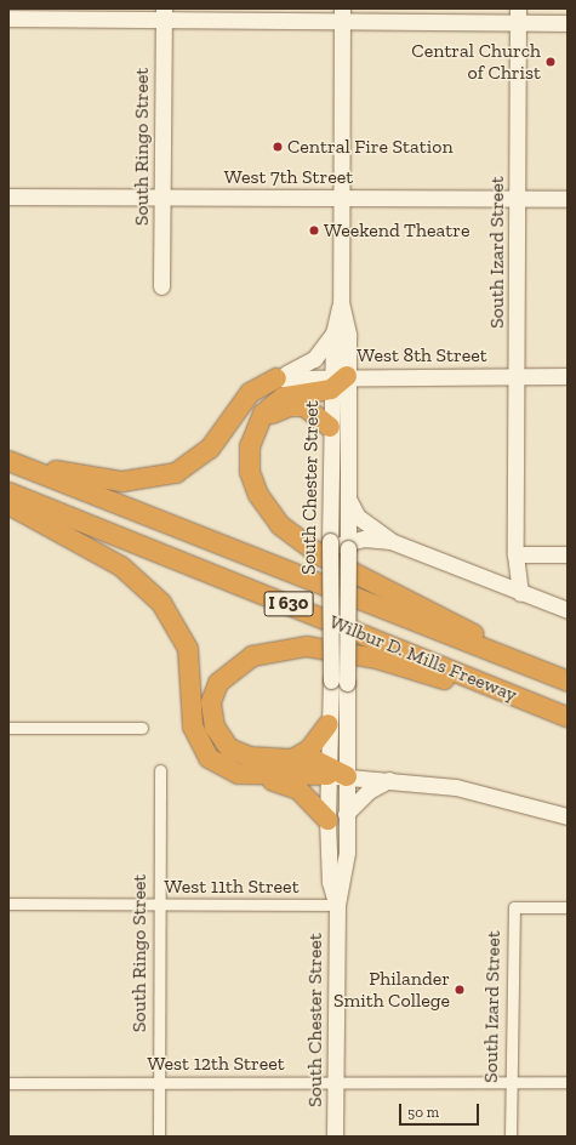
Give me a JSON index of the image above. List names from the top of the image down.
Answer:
{
  "streets": {
    "highway": ["I 630", "Wilbur D. Mills Freeway"],
    "main road": [
      "South Ringo Street",
      "West 7th Street",
      "South Izard Street",
      "West 8th Street",
      "South Chester Street"
    ],
    "street": ["West 11th Street", "West 12th Street"]
  },
  "crossings": [
    ["South Ringo Street", "West 7th Street"],
    ["South Ringo Street", "West 11th Street"],
    ["South Ringo Street", "West 12th Street"],
    ["West 7th Street", "South Izard Street"],
    ["West 7th Street", "South Chester Street"],
    ["South Izard Street", "West 8th Street"],
    ["South Izard Street", "West 12th Street"],
    ["West 8th Street", "South Chester Street"],
    ["South Chester Street", "West 11th Street"],
    ["South Chester Street", "West 12th Street"]
  ],
  "places": [
    "Central Church of Christ",
    "Central Fire Station",
    "Weekend Theatre",
    "Philander Smith College"
  ],
  "scale_bar": "50 m"
}
